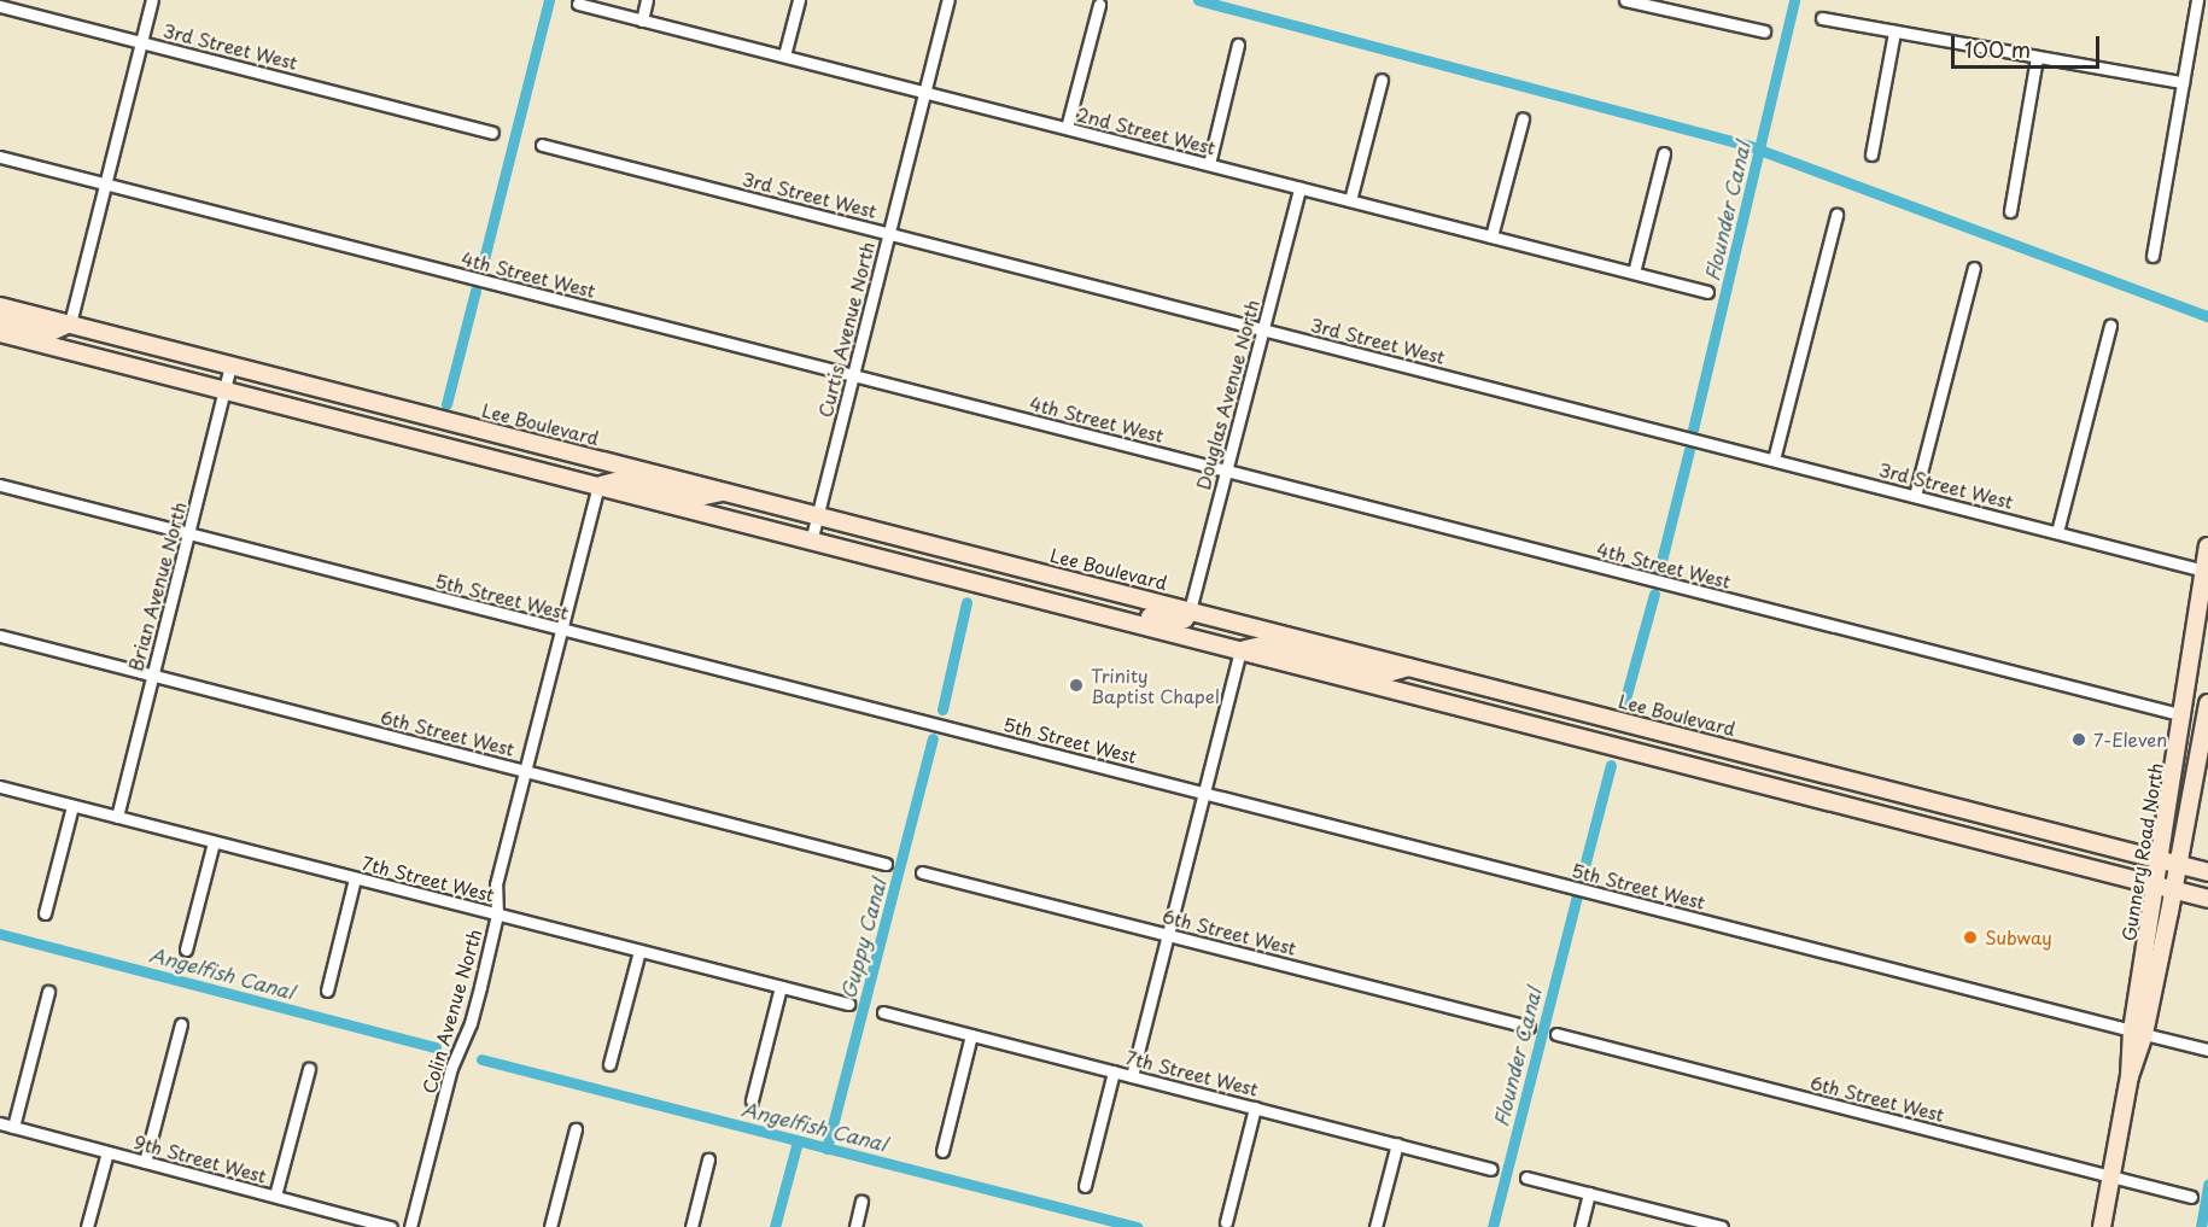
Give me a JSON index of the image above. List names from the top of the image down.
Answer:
{
  "streets": {
    "main road": ["Lee Boulevard", "Gunnery Road North"],
    "street": [
      "3rd Street West",
      "2nd Street West",
      "4th Street West",
      "Curtis Avenue North",
      "Douglas Avenue North",
      "Brian Avenue North",
      "5th Street West",
      "6th Street West",
      "7th Street West",
      "Colin Avenue North",
      "9th Street West"
    ]
  },
  "crossings": [
    ["3rd Street West", "Curtis Avenue North"],
    ["3rd Street West", "Douglas Avenue North"],
    ["3rd Street West", "Gunnery Road North"],
    ["2nd Street West", "Curtis Avenue North"],
    ["2nd Street West", "Douglas Avenue North"],
    ["4th Street West", "Curtis Avenue North"],
    ["4th Street West", "Douglas Avenue North"],
    ["4th Street West", "Gunnery Road North"],
    ["Curtis Avenue North", "Lee Boulevard"],
    ["Douglas Avenue North", "Lee Boulevard"],
    ["Lee Boulevard", "Brian Avenue North"],
    ["Lee Boulevard", "Gunnery Road North"],
    ["Brian Avenue North", "5th Street West"],
    ["Brian Avenue North", "6th Street West"],
    ["Brian Avenue North", "7th Street West"],
    ["5th Street West", "Gunnery Road North"],
    ["5th Street West", "Colin Avenue North"],
    ["6th Street West", "Gunnery Road North"],
    ["6th Street West", "Colin Avenue North"],
    ["7th Street West", "Colin Avenue North"]
  ],
  "water": ["Flounder Canal", "Guppy Canal", "Angelfish Canal"],
  "places": ["Trinity Baptist Chapel", "7-Eleven", "Subway"],
  "scale_bar": "100 m"
}
